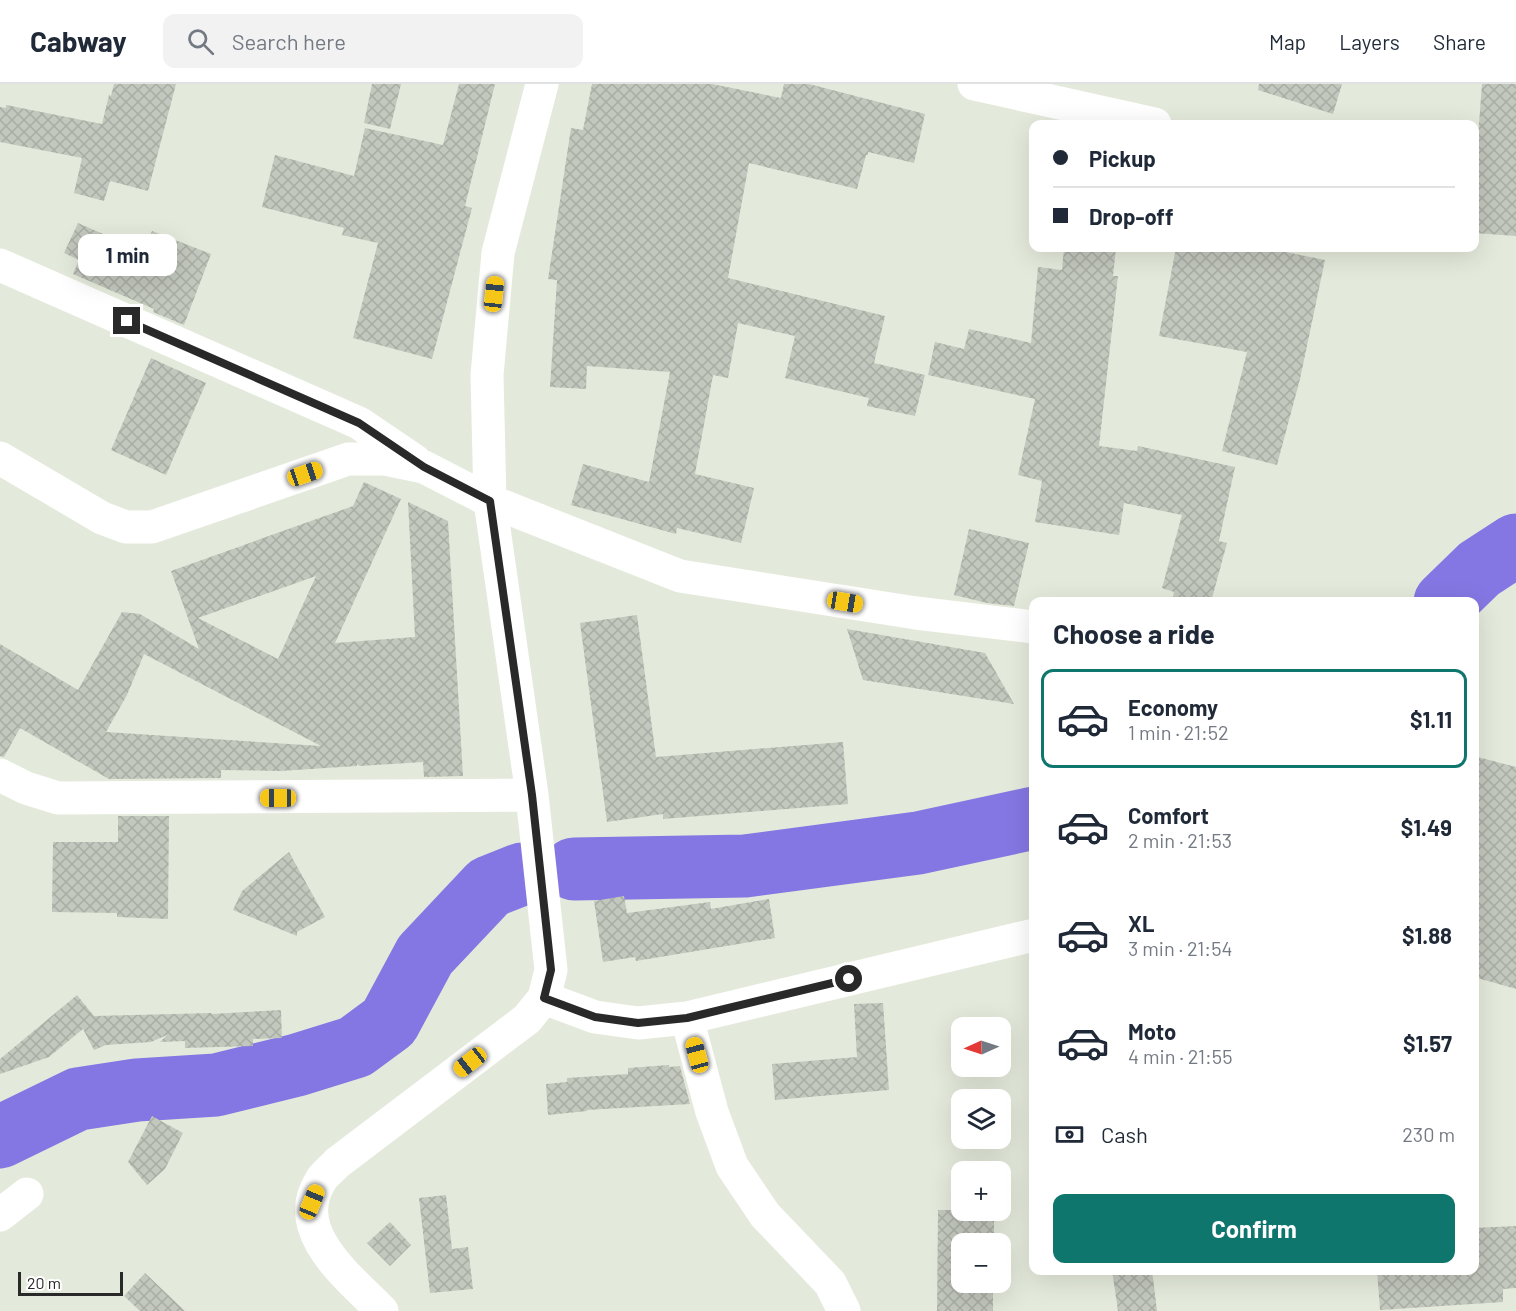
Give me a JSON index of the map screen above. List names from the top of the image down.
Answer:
{
  "scale_bar": "20 m",
  "north": "left",
  "page": {
    "header": "Cabway",
    "search": "Search here",
    "nav": ["Map", "Layers", "Share"],
    "banner": ["Pickup", "Drop-off"],
    "bubble": "1 min",
    "heading": "Choose a ride",
    "list": [
      {
        "name": "Economy",
        "note": "1 min · 21:52",
        "value": "$1.11"
      },
      {
        "name": "Comfort",
        "note": "2 min · 21:53",
        "value": "$1.49"
      },
      {
        "name": "XL",
        "note": "3 min · 21:54",
        "value": "$1.88"
      },
      {
        "name": "Moto",
        "note": "4 min · 21:55",
        "value": "$1.57"
      }
    ],
    "map_buttons": ["+", "−"],
    "pay": ["Cash", "230 m"],
    "buttons": "Confirm",
    "scale": "20 m"
  }
}
